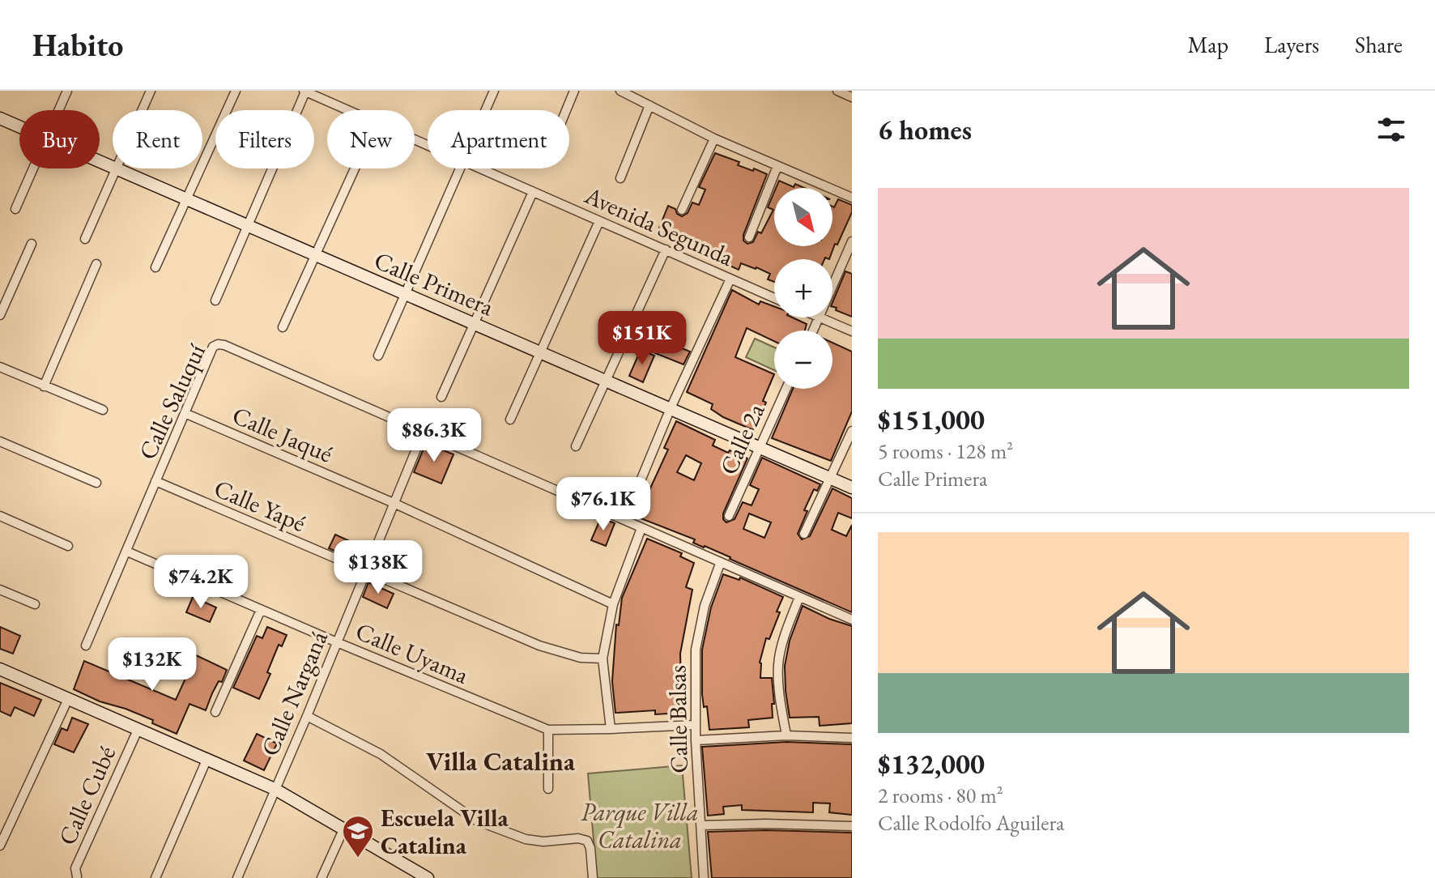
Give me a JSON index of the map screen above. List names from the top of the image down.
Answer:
{
  "streets": {
    "street": [
      "Avenida Segunda",
      "Calle Primera",
      "Calle Saluquí",
      "Calle Jaqué",
      "Calle 2a",
      "Calle Yapé",
      "Calle Uyama",
      "Calle Narganá",
      "Calle Balsas",
      "Calle Cubé"
    ]
  },
  "crossings": [
    ["Calle Primera", "Calle 2a"],
    ["Calle Saluquí", "Calle Jaqué"],
    ["Calle Saluquí", "Calle Yapé"],
    ["Calle Saluquí", "Calle Uyama"],
    ["Calle Saluquí", "Calle Narganá"],
    ["Calle Saluquí", "Calle Balsas"],
    ["Calle Jaqué", "Calle Narganá"],
    ["Calle Yapé", "Calle Narganá"],
    ["Calle Uyama", "Calle Narganá"],
    ["Calle Uyama", "Calle Balsas"]
  ],
  "districts": ["Villa Catalina"],
  "parks": ["Parque Villa Catalina"],
  "places": {
    "school or university": ["Escuela Villa Catalina"]
  },
  "north": "bottom right",
  "page": {
    "header": "Habito",
    "nav": ["Map", "Layers", "Share"],
    "heading": "6 homes",
    "chip": [
      "Buy",
      "Rent",
      "Filters",
      "New",
      "Apartment"
    ],
    "list": [
      {
        "name": "$151,000",
        "note": "5 rooms · 128 m² · Calle Primera"
      },
      {
        "name": "$132,000",
        "note": "2 rooms · 80 m² · Calle Rodolfo Aguilera"
      }
    ],
    "map_buttons": ["+", "−"],
    "price": [
      "$151K",
      "$86.3K",
      "$76.1K",
      "$138K",
      "$74.2K",
      "$132K"
    ]
  }
}
